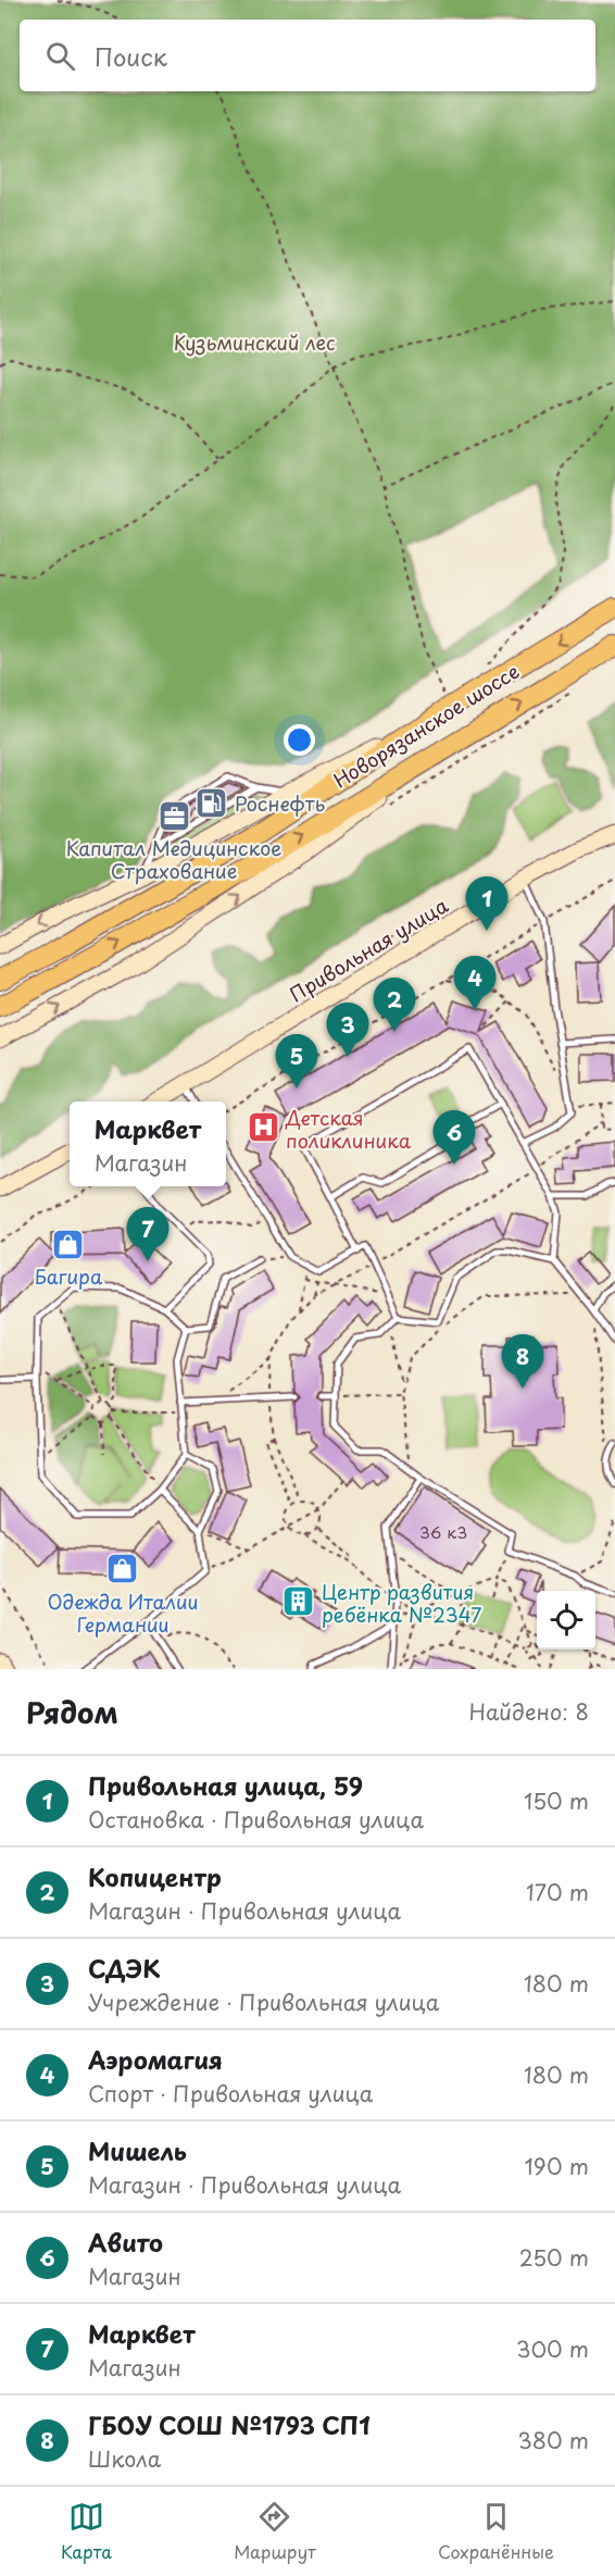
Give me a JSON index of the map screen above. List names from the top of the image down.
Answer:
{
  "streets": {
    "highway": ["Новорязанское шоссе"],
    "main road": ["Привольная улица"]
  },
  "parks": ["Кузьминский лес"],
  "places": {
    "fuel station": ["Роснефть"],
    "office": ["Капитал Медицинское Страхование"],
    "hospital": ["Детская поликлиника"],
    "shop": ["Багира", "Одежда Италии Германии"],
    "building": ["Центр развития ребёнка №2347"]
  },
  "house_numbers": ["36 к3"],
  "page": {
    "search": "Поиск",
    "pins": [
      "1",
      "4",
      "2",
      "3",
      "5",
      "6",
      "7",
      "8"
    ],
    "popup": ["Марквет", "Магазин"],
    "heading": ["Рядом", "Найдено: 8"],
    "list": [
      {
        "mark": "1",
        "name": "Привольная улица, 59",
        "note": "Остановка · Привольная улица",
        "value": "150 m"
      },
      {
        "mark": "2",
        "name": "Копицентр",
        "note": "Магазин · Привольная улица",
        "value": "170 m"
      },
      {
        "mark": "3",
        "name": "СДЭК",
        "note": "Учреждение · Привольная улица",
        "value": "180 m"
      },
      {
        "mark": "4",
        "name": "Аэромагия",
        "note": "Спорт · Привольная улица",
        "value": "180 m"
      },
      {
        "mark": "5",
        "name": "Мишель",
        "note": "Магазин · Привольная улица",
        "value": "190 m"
      },
      {
        "mark": "6",
        "name": "Авито",
        "note": "Магазин",
        "value": "250 m"
      },
      {
        "mark": "7",
        "name": "Марквет",
        "note": "Магазин",
        "value": "300 m"
      },
      {
        "mark": "8",
        "name": "ГБОУ СОШ №1793 СП1",
        "note": "Школа",
        "value": "380 m"
      }
    ],
    "nav": ["Карта", "Маршрут", "Сохранённые"]
  }
}
